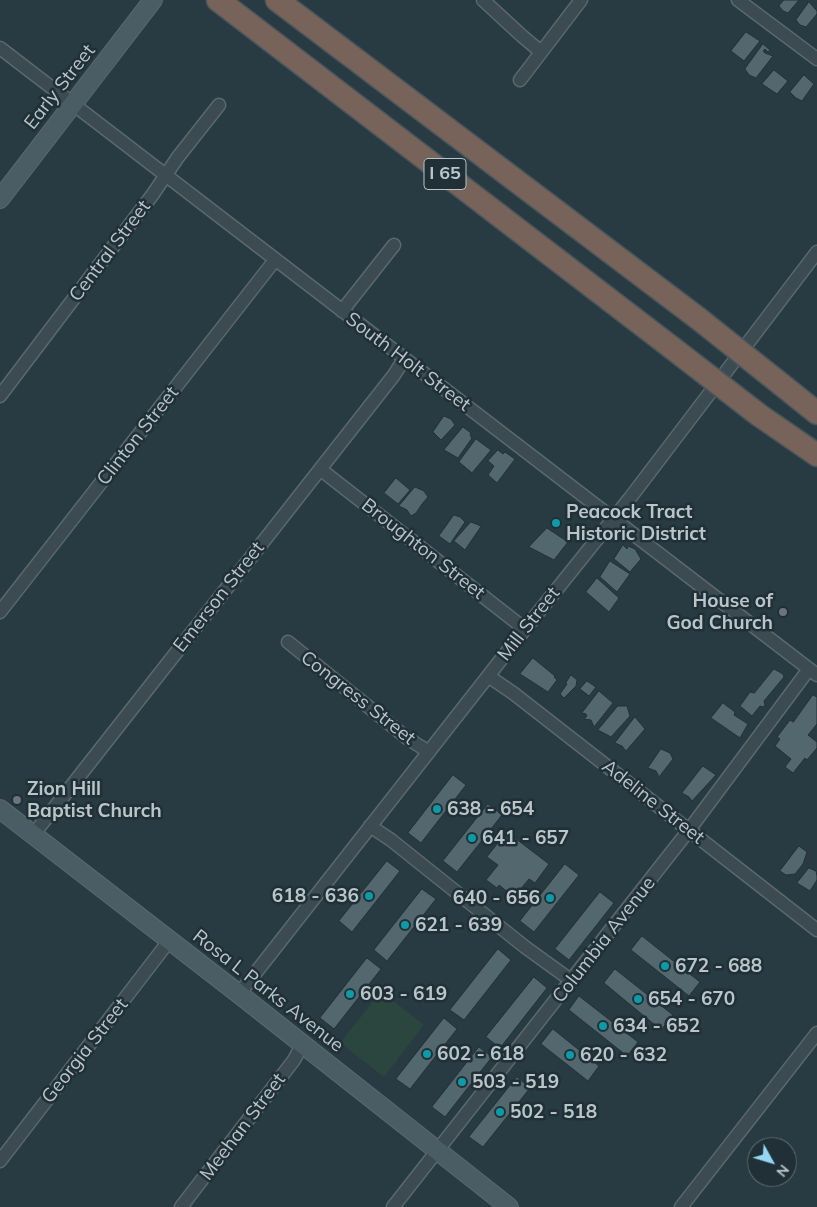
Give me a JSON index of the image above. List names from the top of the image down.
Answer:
{
  "streets": {
    "highway": ["I 65"],
    "street": [
      "Early Street",
      "Central Street",
      "South Holt Street",
      "Clinton Street",
      "Broughton Street",
      "Emerson Street",
      "Mill Street",
      "Congress Street",
      "Adeline Street",
      "Columbia Avenue",
      "Rosa L Parks Avenue",
      "Georgia Street",
      "Meehan Street"
    ]
  },
  "crossings": [
    ["Early Street", "South Holt Street"],
    ["Central Street", "South Holt Street"],
    ["South Holt Street", "Clinton Street"],
    ["South Holt Street", "Emerson Street"],
    ["South Holt Street", "Mill Street"],
    ["South Holt Street", "Columbia Avenue"],
    ["Broughton Street", "Emerson Street"],
    ["Broughton Street", "Mill Street"],
    ["Emerson Street", "Rosa L Parks Avenue"],
    ["Mill Street", "Congress Street"],
    ["Mill Street", "Adeline Street"],
    ["Mill Street", "Rosa L Parks Avenue"],
    ["Adeline Street", "Columbia Avenue"],
    ["Columbia Avenue", "Rosa L Parks Avenue"],
    ["Rosa L Parks Avenue", "Georgia Street"],
    ["Rosa L Parks Avenue", "Meehan Street"]
  ],
  "places": [
    "Peacock Tract Historic District",
    "House of God Church",
    "Zion Hill Baptist Church",
    "638 - 654",
    "641 - 657",
    "618 - 636",
    "640 - 656",
    "621 - 639",
    "672 - 688",
    "603 - 619",
    "654 - 670",
    "634 - 652",
    "602 - 618",
    "620 - 632",
    "503 - 519",
    "502 - 518"
  ],
  "north": "bottom right"
}
